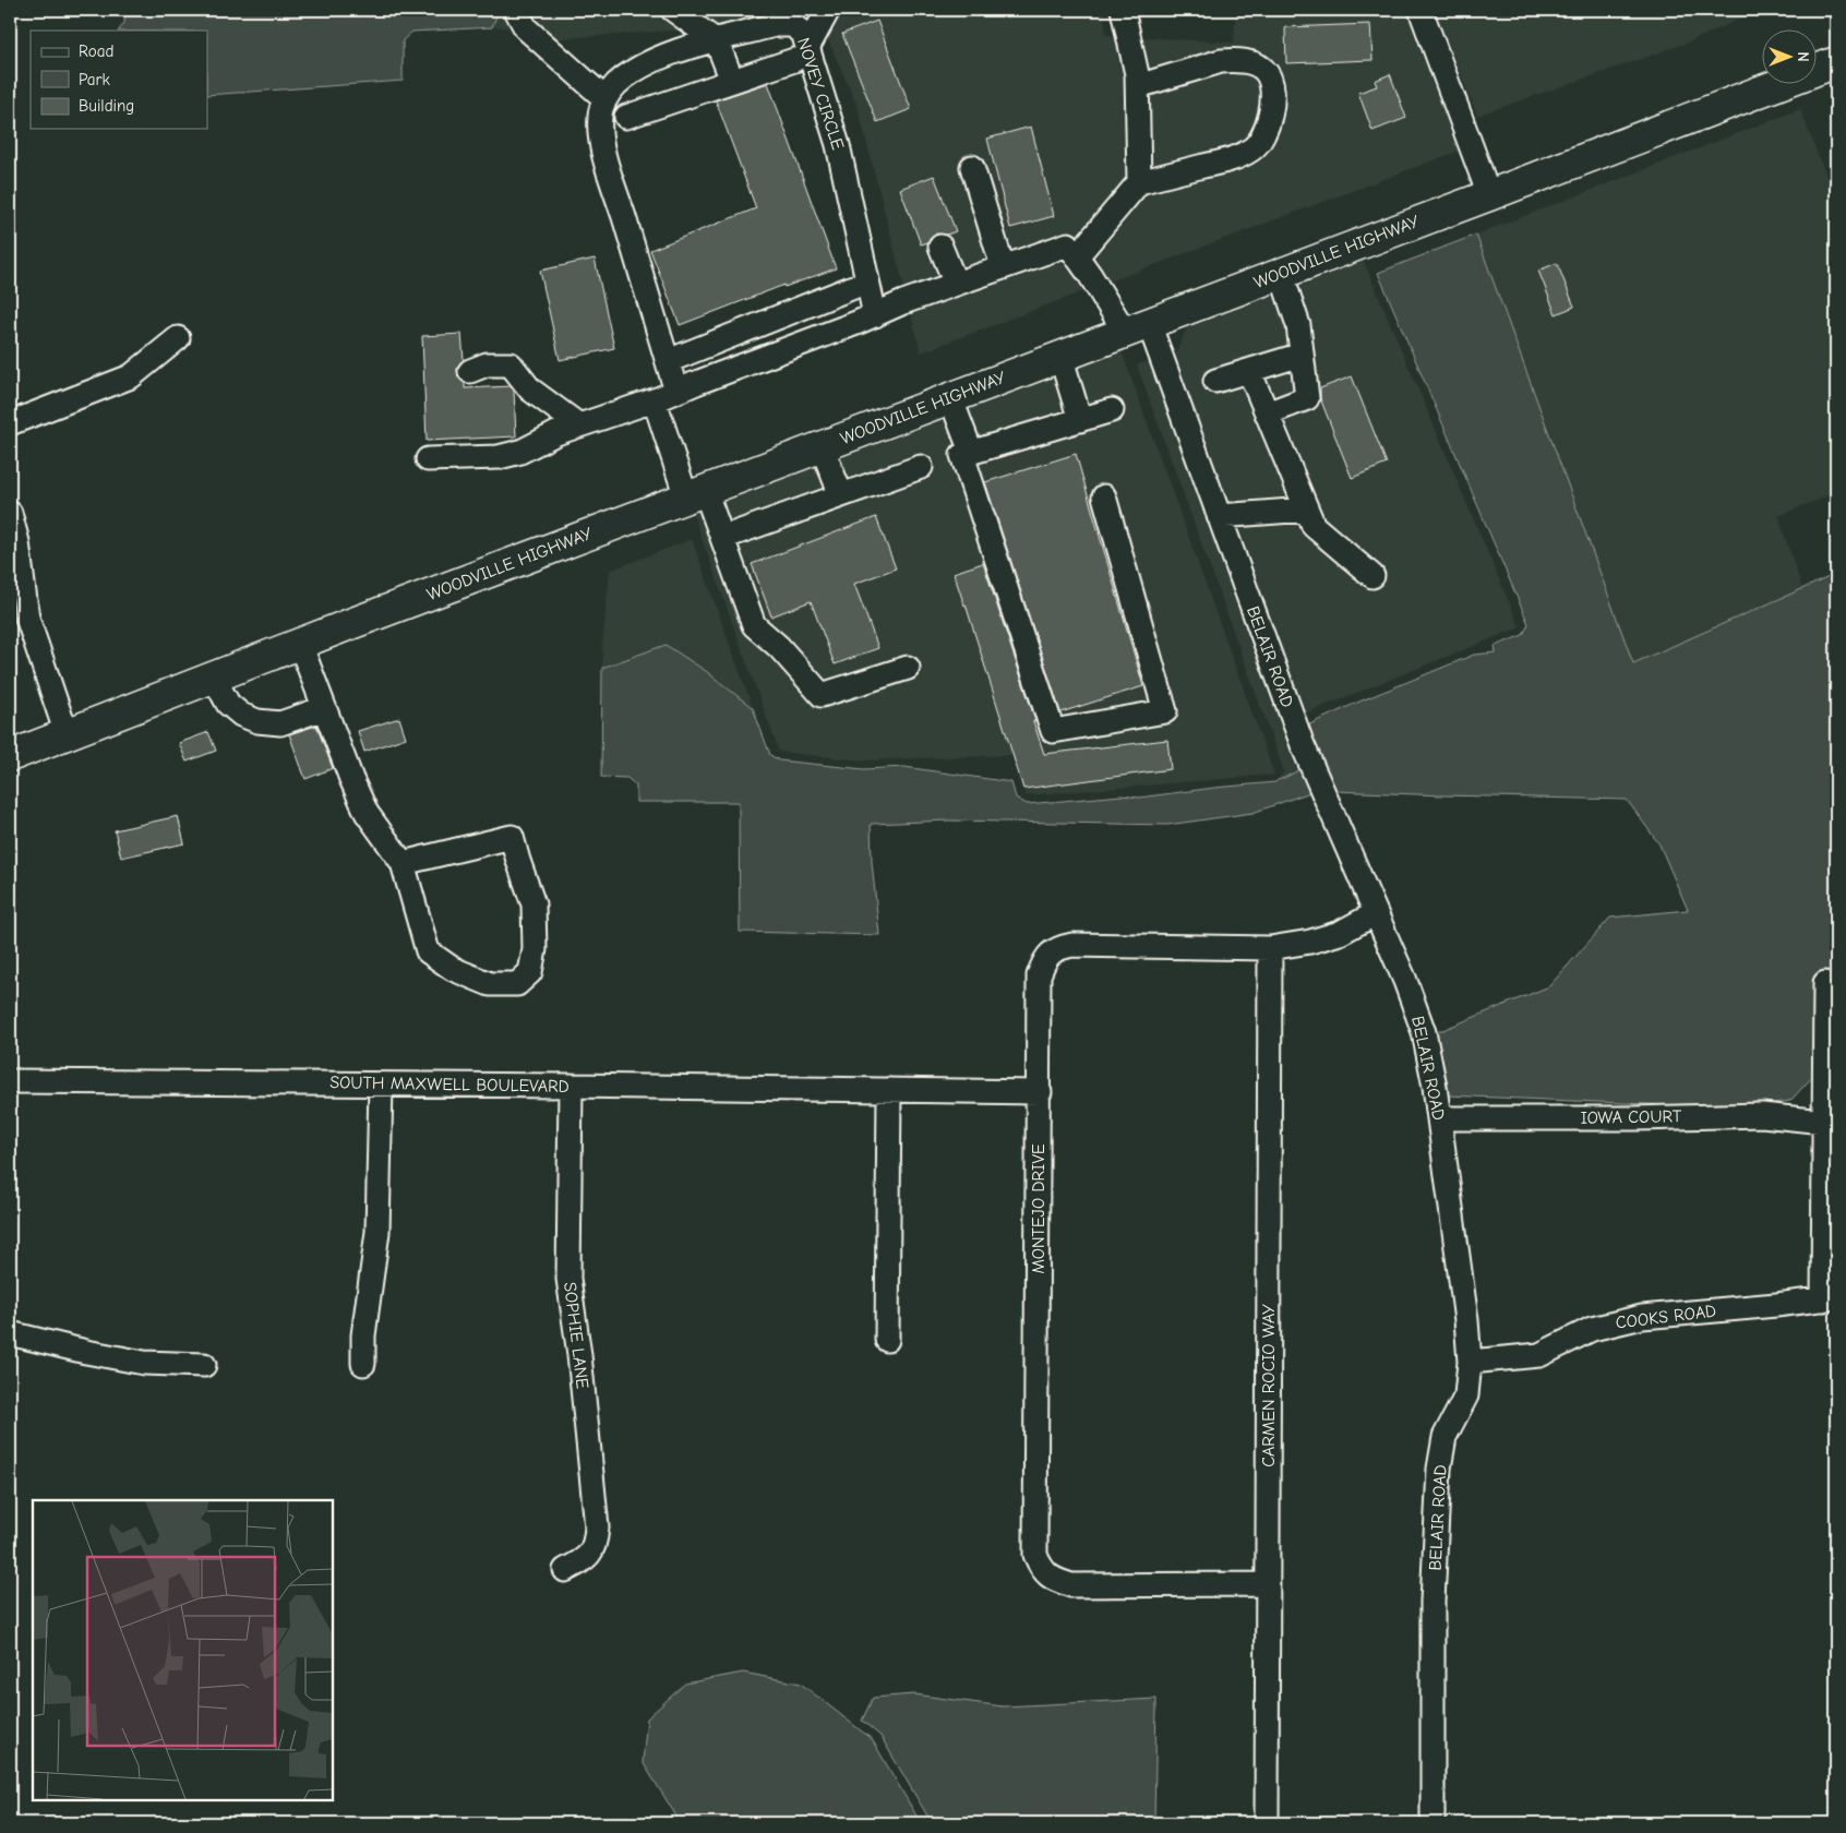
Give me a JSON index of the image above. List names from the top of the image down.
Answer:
{
  "streets": {
    "main road": ["WOODVILLE HIGHWAY"],
    "street": [
      "NOVEY CIRCLE",
      "BELAIR ROAD",
      "SOUTH MAXWELL BOULEVARD",
      "IOWA COURT",
      "MONTEJO DRIVE",
      "COOKS ROAD",
      "SOPHIE LANE",
      "CARMEN ROCIO WAY"
    ]
  },
  "crossings": [
    ["WOODVILLE HIGHWAY", "BELAIR ROAD"],
    ["BELAIR ROAD", "IOWA COURT"],
    ["BELAIR ROAD", "MONTEJO DRIVE"],
    ["BELAIR ROAD", "COOKS ROAD"],
    ["SOUTH MAXWELL BOULEVARD", "MONTEJO DRIVE"],
    ["SOUTH MAXWELL BOULEVARD", "SOPHIE LANE"],
    ["MONTEJO DRIVE", "CARMEN ROCIO WAY"]
  ],
  "legend": ["Road", "Park", "Building"],
  "north": "right"
}
